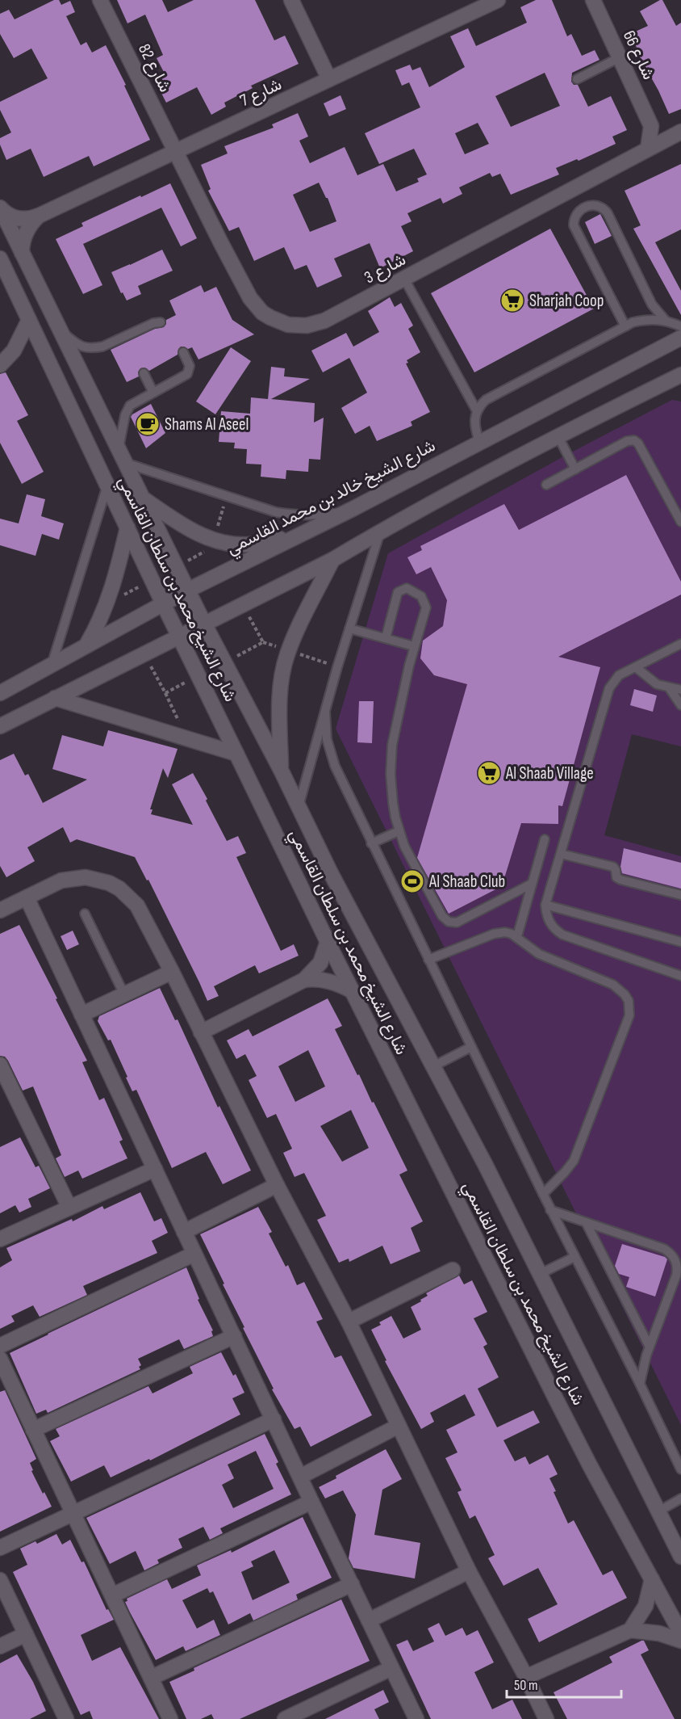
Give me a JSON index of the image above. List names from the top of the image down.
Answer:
{
  "streets": {
    "street": [
      "شارع 66",
      "شارع 82",
      "شارع 7",
      "شارع 3",
      "شارع الشيخ خالد بن محمد القاسمي",
      "شارع الشيخ محمد بن سلطان القاسمي"
    ]
  },
  "crossings": [
    ["شارع 82", "شارع 7"],
    ["شارع 82", "شارع 3"],
    ["شارع 7", "شارع 3"],
    ["شارع 7", "شارع الشيخ محمد بن سلطان القاسمي"],
    ["شارع الشيخ خالد بن محمد القاسمي", "شارع الشيخ محمد بن سلطان القاسمي"]
  ],
  "places": {
    "supermarket": ["Sharjah Coop", "Al Shaab Village"],
    "cafe": ["Shams Al Aseel"],
    "sports": ["Al Shaab Club"]
  },
  "scale_bar": "50 m"
}
